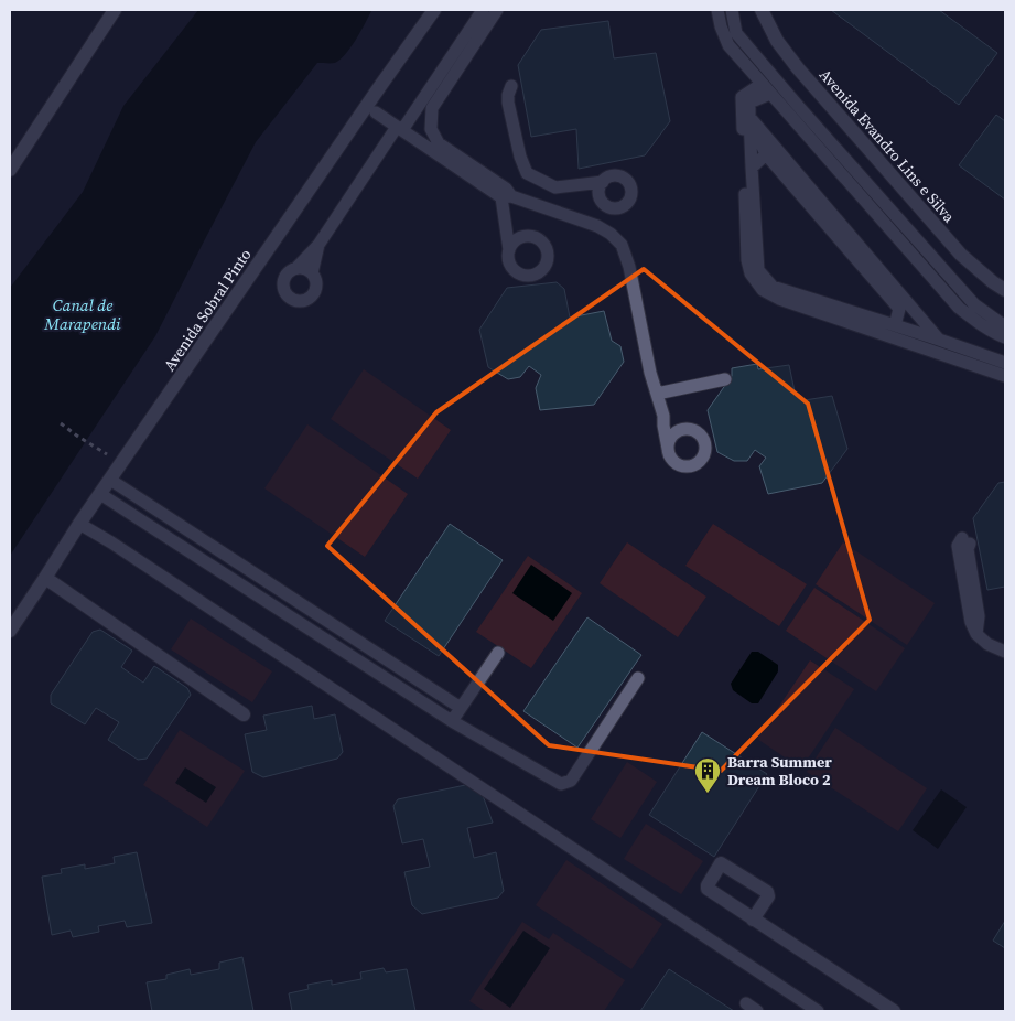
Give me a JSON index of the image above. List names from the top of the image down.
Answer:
{
  "streets": {
    "street": ["Avenida Evandro Lins e Silva", "Avenida Sobral Pinto"]
  },
  "water": ["Canal de Marapendi"],
  "places": {
    "building": ["Barra Summer Dream Bloco 2"]
  }
}
